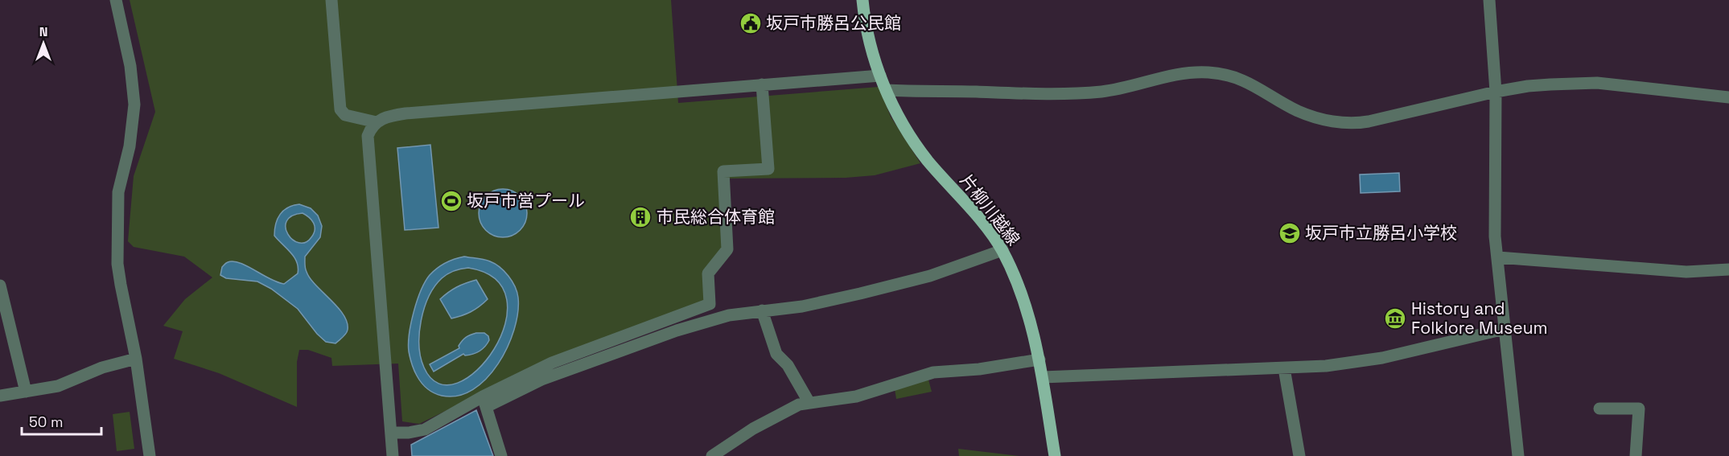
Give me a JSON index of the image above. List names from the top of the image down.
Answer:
{
  "streets": {
    "main road": ["片柳川越線"]
  },
  "places": {
    "public building": ["坂戸市勝呂公民館"],
    "sports": ["坂戸市営プール"],
    "building": ["市民総合体育館"],
    "school or university": ["坂戸市立勝呂小学校"],
    "museum": ["History and Folklore Museum"]
  },
  "scale_bar": "50 m",
  "north": "top"
}
